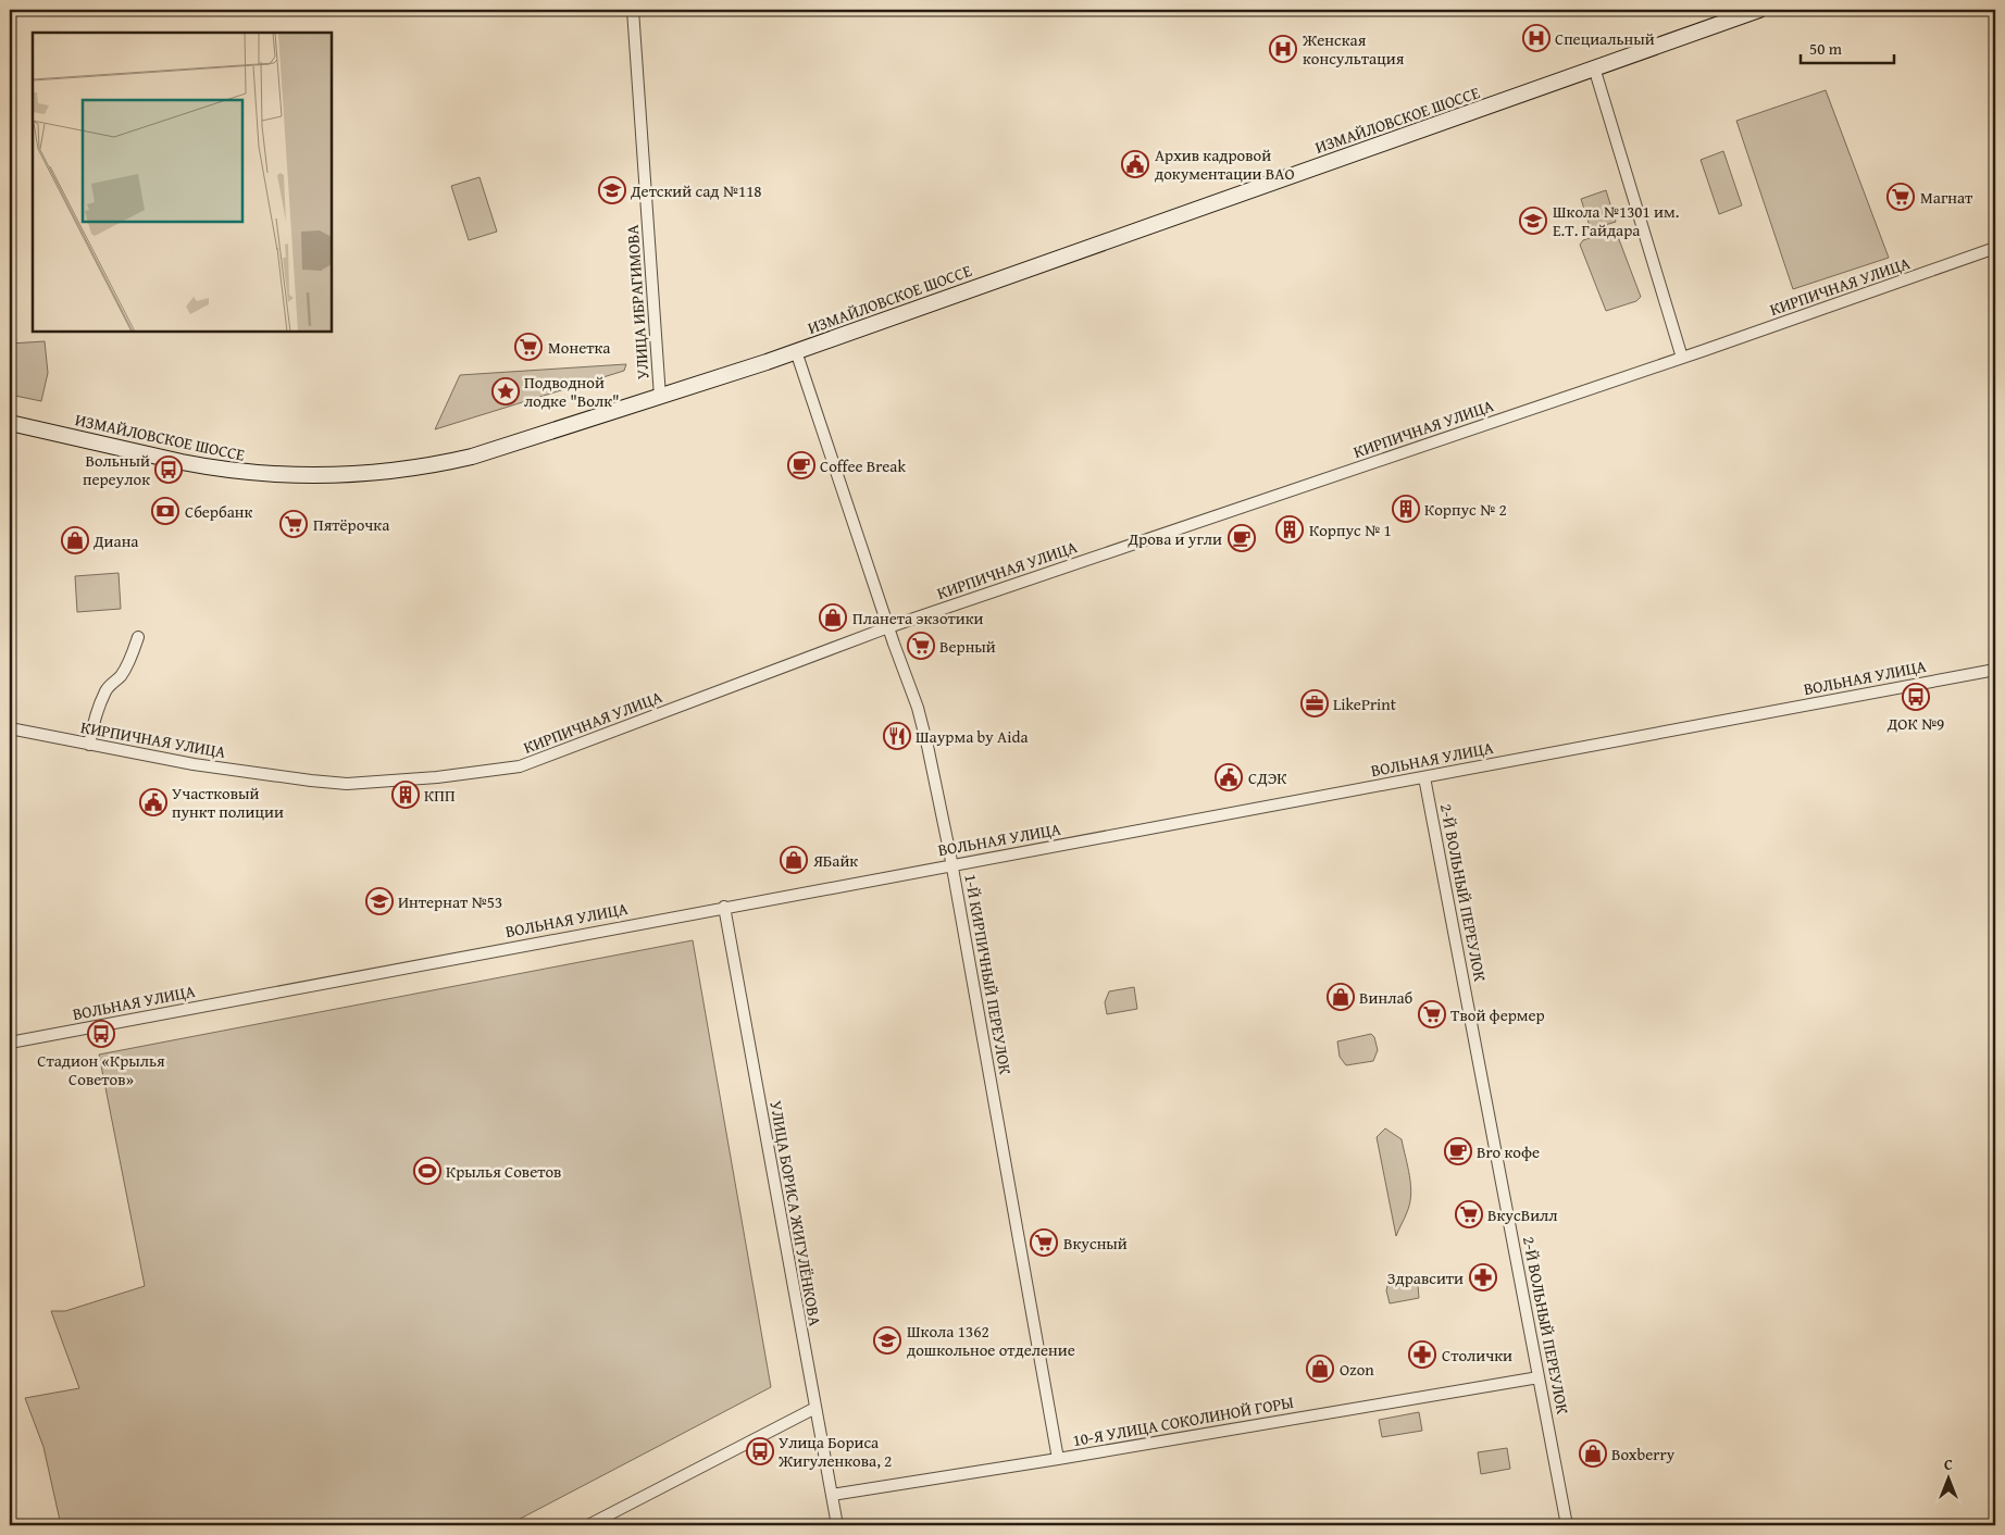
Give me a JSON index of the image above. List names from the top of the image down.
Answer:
{
  "streets": {
    "main road": ["ИЗМАЙЛОВСКОЕ ШОССЕ"],
    "street": [
      "КИРПИЧНАЯ УЛИЦА",
      "УЛИЦА ИБРАГИМОВА",
      "ВОЛЬНАЯ УЛИЦА",
      "2-Й ВОЛЬНЫЙ ПЕРЕУЛОК",
      "1-Й КИРПИЧНЫЙ ПЕРЕУЛОК",
      "УЛИЦА БОРИСА ЖИГУЛЁНКОВА",
      "10-Я УЛИЦА СОКОЛИНОЙ ГОРЫ"
    ]
  },
  "crossings": [
    ["ИЗМАЙЛОВСКОЕ ШОССЕ", "УЛИЦА ИБРАГИМОВА"],
    ["ИЗМАЙЛОВСКОЕ ШОССЕ", "1-Й КИРПИЧНЫЙ ПЕРЕУЛОК"],
    ["КИРПИЧНАЯ УЛИЦА", "1-Й КИРПИЧНЫЙ ПЕРЕУЛОК"],
    ["ВОЛЬНАЯ УЛИЦА", "2-Й ВОЛЬНЫЙ ПЕРЕУЛОК"],
    ["ВОЛЬНАЯ УЛИЦА", "1-Й КИРПИЧНЫЙ ПЕРЕУЛОК"],
    ["ВОЛЬНАЯ УЛИЦА", "УЛИЦА БОРИСА ЖИГУЛЁНКОВА"],
    ["2-Й ВОЛЬНЫЙ ПЕРЕУЛОК", "10-Я УЛИЦА СОКОЛИНОЙ ГОРЫ"],
    ["1-Й КИРПИЧНЫЙ ПЕРЕУЛОК", "10-Я УЛИЦА СОКОЛИНОЙ ГОРЫ"],
    ["УЛИЦА БОРИСА ЖИГУЛЁНКОВА", "10-Я УЛИЦА СОКОЛИНОЙ ГОРЫ"]
  ],
  "places": {
    "hospital": ["Специальный", "Женская консультация"],
    "public building": ["Архив кадровой документации ВАО", "СДЭК", "Участковый пункт полиции"],
    "school or university": [
      "Детский сад №118",
      "Школа №1301 им. Е.Т. Гайдара",
      "Интернат №53",
      "Школа 1362 дошкольное отделение"
    ],
    "supermarket": [
      "Магнат",
      "Монетка",
      "Пятёрочка",
      "Верный",
      "Твой фермер",
      "ВкусВилл",
      "Вкусный"
    ],
    "place": ["Подводной лодке \"Волк\""],
    "cafe": ["Coffee Break", "Дрова и угли", "Bro кофе"],
    "bus stop": [
      "Вольный переулок",
      "ДОК №9",
      "Стадион «Крылья Советов»",
      "Улица Бориса Жигуленкова, 2"
    ],
    "building": ["Корпус № 2", "Корпус № 1", "КПП"],
    "bank": ["Сбербанк"],
    "shop": [
      "Диана",
      "Планета экзотики",
      "ЯБайк",
      "Винлаб",
      "Ozon",
      "Boxberry"
    ],
    "office": ["LikePrint"],
    "restaurant": ["Шаурма by Aida"],
    "sports": ["Крылья Советов"],
    "pharmacy": ["Здравсити", "Столички"]
  },
  "scale_bar": "50 m",
  "north": "top"
}
